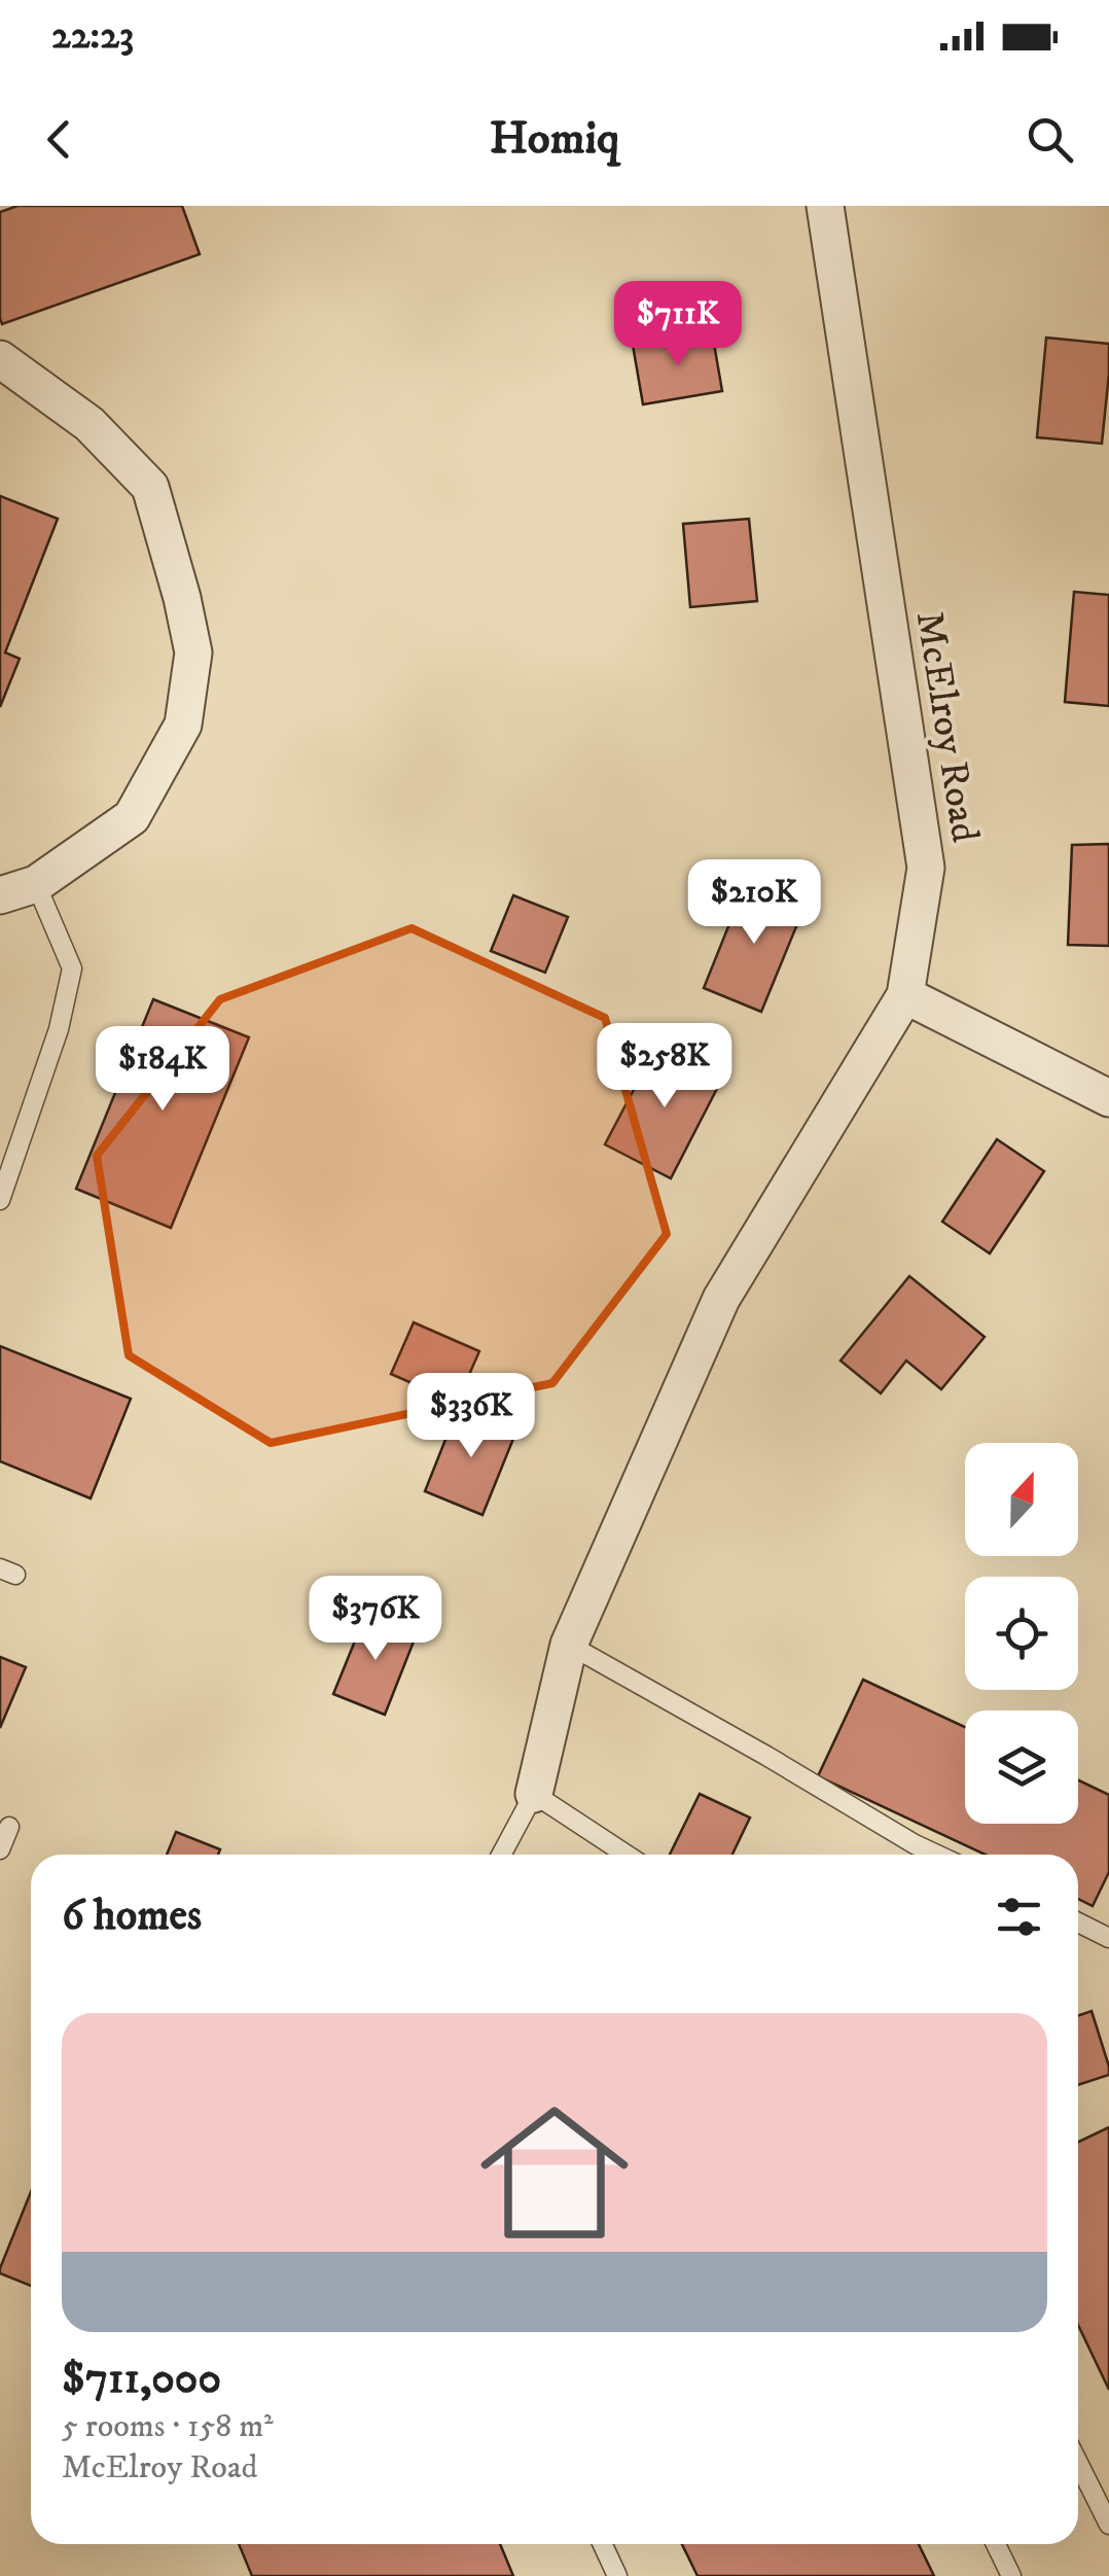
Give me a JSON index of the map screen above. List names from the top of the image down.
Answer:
{
  "streets": {
    "street": ["McElroy Road"]
  },
  "north": "top",
  "page": {
    "status": "22:23",
    "header": "Homiq",
    "price": [
      "$711K",
      "$210K",
      "$258K",
      "$184K",
      "$336K",
      "$376K"
    ],
    "heading": "6 homes",
    "list": [
      {
        "name": "$711,000",
        "note": "5 rooms · 158 m² · McElroy Road"
      }
    ]
  }
}
